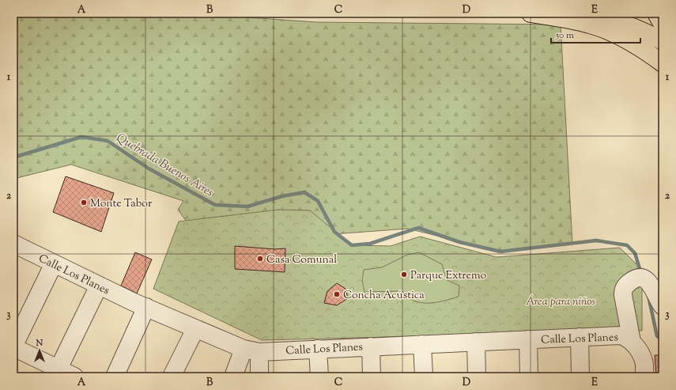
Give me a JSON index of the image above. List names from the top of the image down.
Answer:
{
  "streets": {
    "street": ["Calle Los Planes"]
  },
  "water": ["Quebrada Buenos Aires"],
  "parks": ["Área para niños"],
  "places": [
    "Monte Tabor",
    "Casa Comunal",
    "Parque Extremo",
    "Concha Acústica"
  ],
  "scale_bar": "50 m",
  "north": "top",
  "grid": {
    "columns": [
      "A",
      "B",
      "C",
      "D",
      "E"
    ],
    "rows": ["1", "2", "3"]
  }
}
